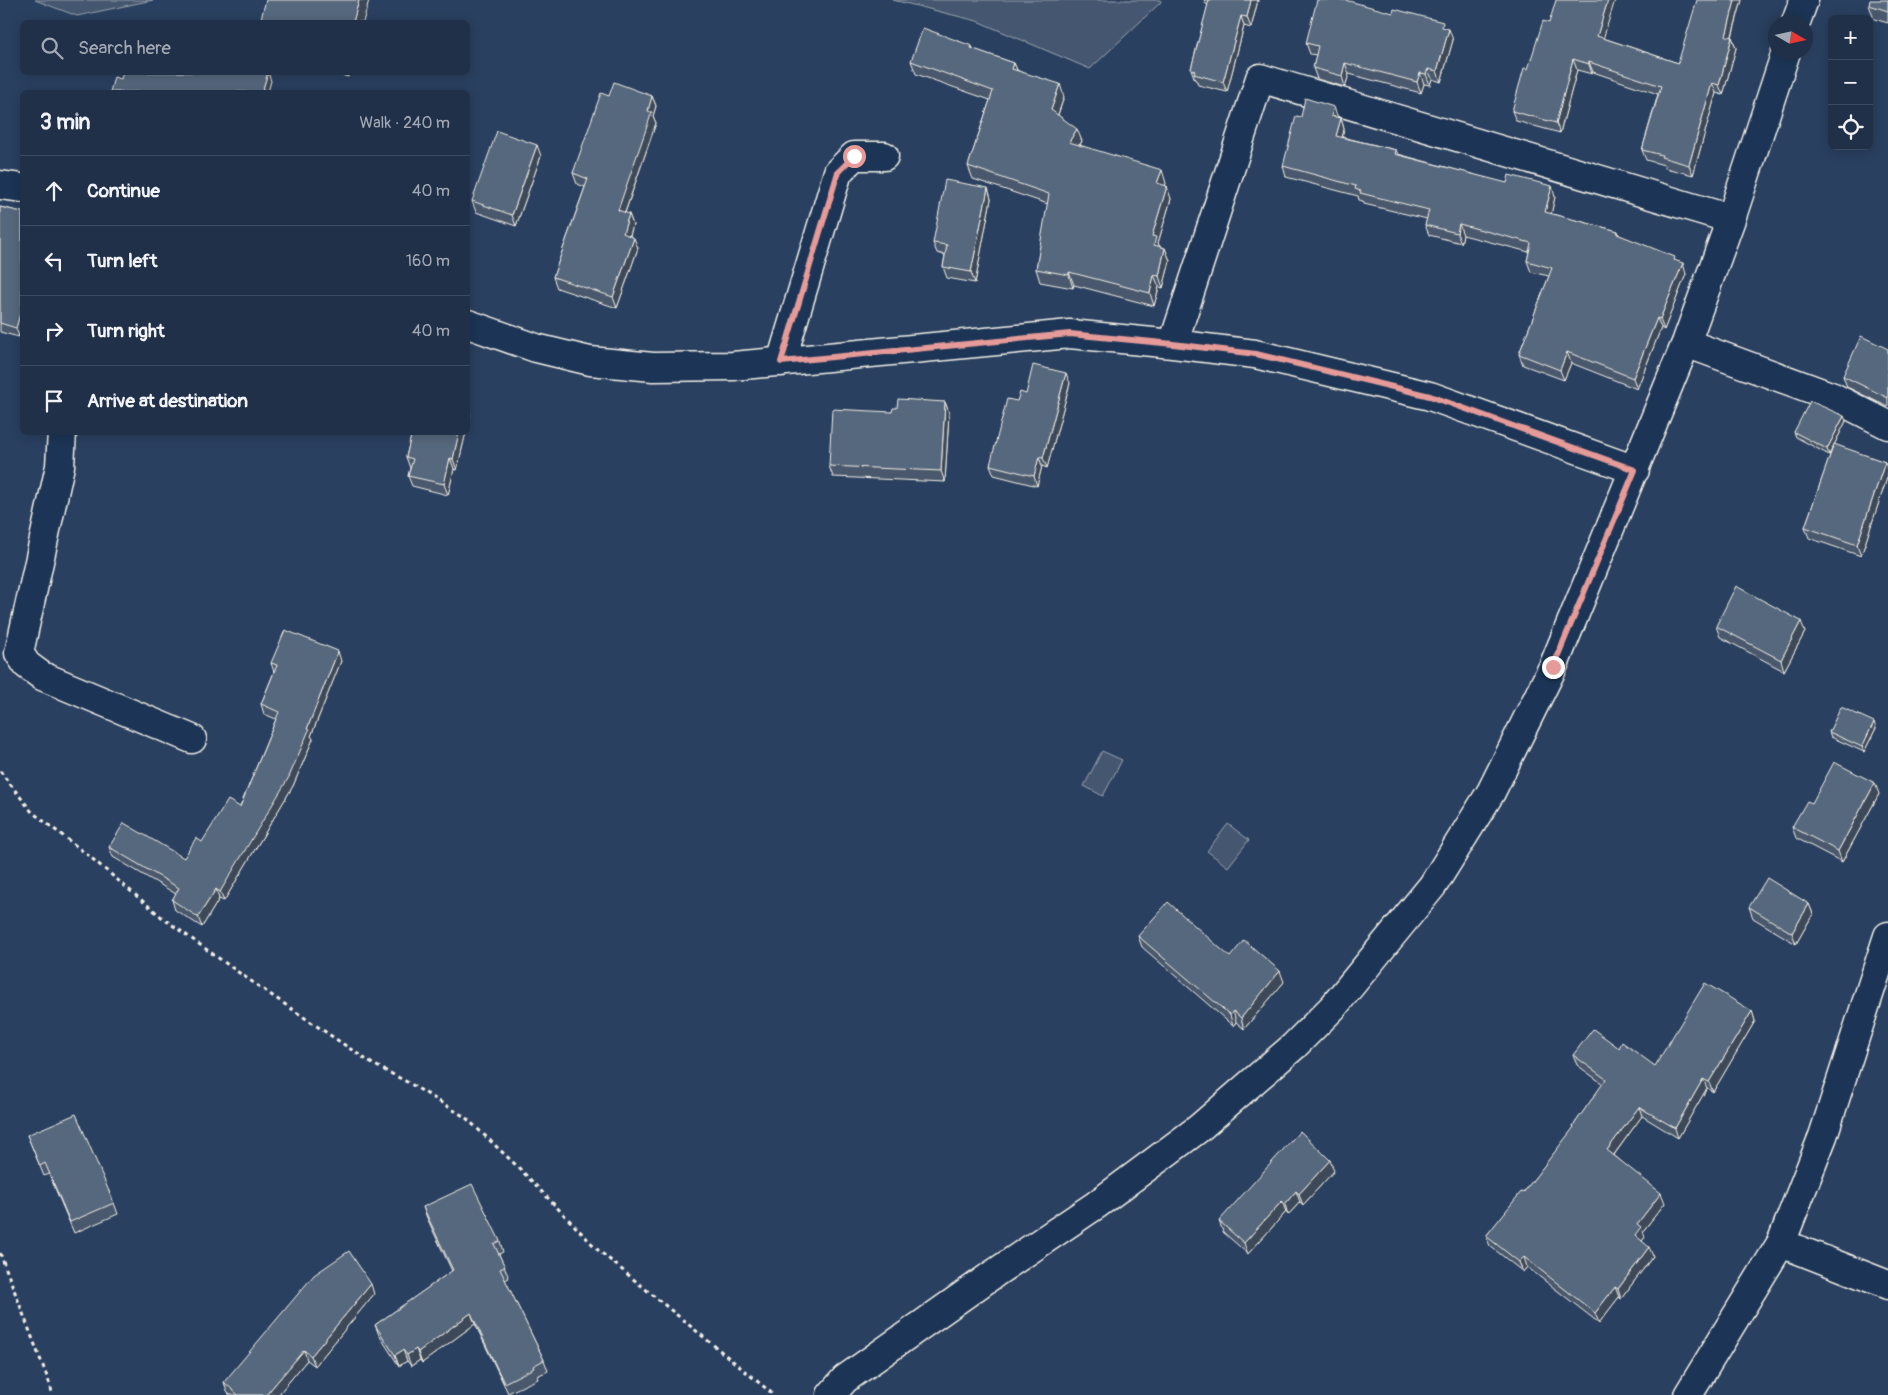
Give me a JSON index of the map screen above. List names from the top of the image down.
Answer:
{
  "north": "right",
  "page": {
    "map_buttons": ["+", "−"],
    "search": "Search here",
    "heading": ["3 min", "Walk · 240 m"],
    "list": [
      ["Continue", "40 m"],
      ["Turn left", "160 m"],
      ["Turn right", "40 m"],
      "Arrive at destination"
    ]
  }
}
